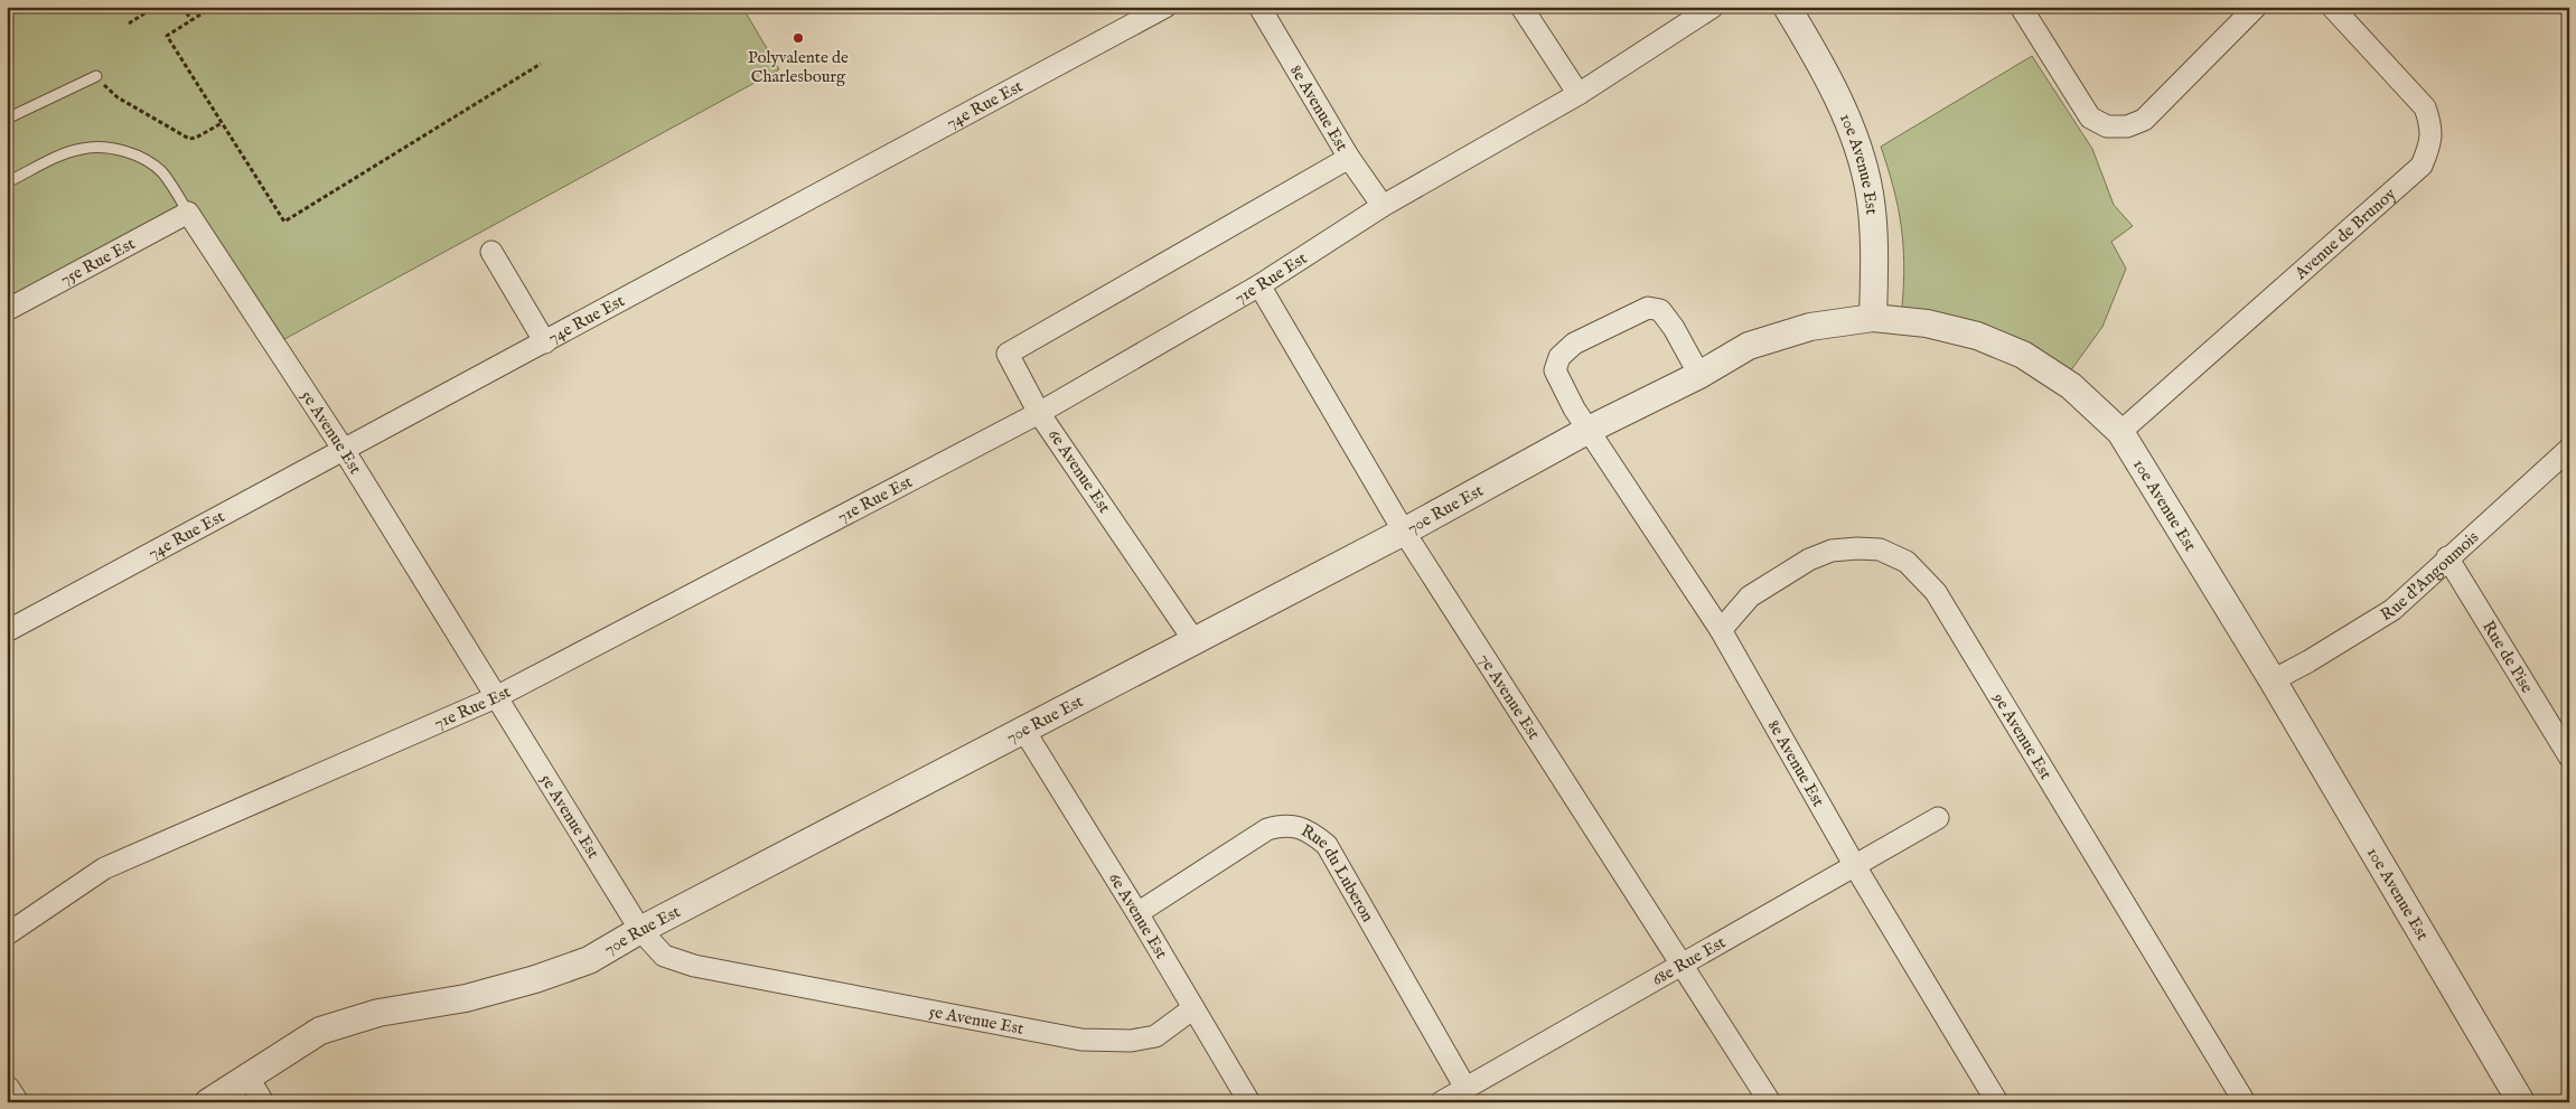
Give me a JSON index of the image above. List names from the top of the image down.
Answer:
{
  "streets": {
    "street": [
      "74e Rue Est",
      "8e Avenue Est",
      "10e Avenue Est",
      "Avenue de Brunoy",
      "75e Rue Est",
      "71e Rue Est",
      "5e Avenue Est",
      "6e Avenue Est",
      "70e Rue Est",
      "Rue d'Angoumois",
      "Rue de Pise",
      "7e Avenue Est",
      "9e Avenue Est",
      "Rue du Luberon",
      "68e Rue Est"
    ]
  },
  "crossings": [
    ["74e Rue Est", "5e Avenue Est"],
    ["8e Avenue Est", "71e Rue Est"],
    ["8e Avenue Est", "6e Avenue Est"],
    ["8e Avenue Est", "70e Rue Est"],
    ["8e Avenue Est", "9e Avenue Est"],
    ["8e Avenue Est", "68e Rue Est"],
    ["10e Avenue Est", "Avenue de Brunoy"],
    ["10e Avenue Est", "70e Rue Est"],
    ["10e Avenue Est", "Rue d'Angoumois"],
    ["75e Rue Est", "5e Avenue Est"],
    ["71e Rue Est", "5e Avenue Est"],
    ["71e Rue Est", "6e Avenue Est"],
    ["71e Rue Est", "7e Avenue Est"],
    ["5e Avenue Est", "6e Avenue Est"],
    ["5e Avenue Est", "70e Rue Est"],
    ["6e Avenue Est", "70e Rue Est"],
    ["6e Avenue Est", "Rue du Luberon"],
    ["70e Rue Est", "7e Avenue Est"],
    ["Rue d'Angoumois", "Rue de Pise"],
    ["7e Avenue Est", "68e Rue Est"],
    ["Rue du Luberon", "68e Rue Est"]
  ],
  "places": ["Polyvalente de Charlesbourg"]
}
